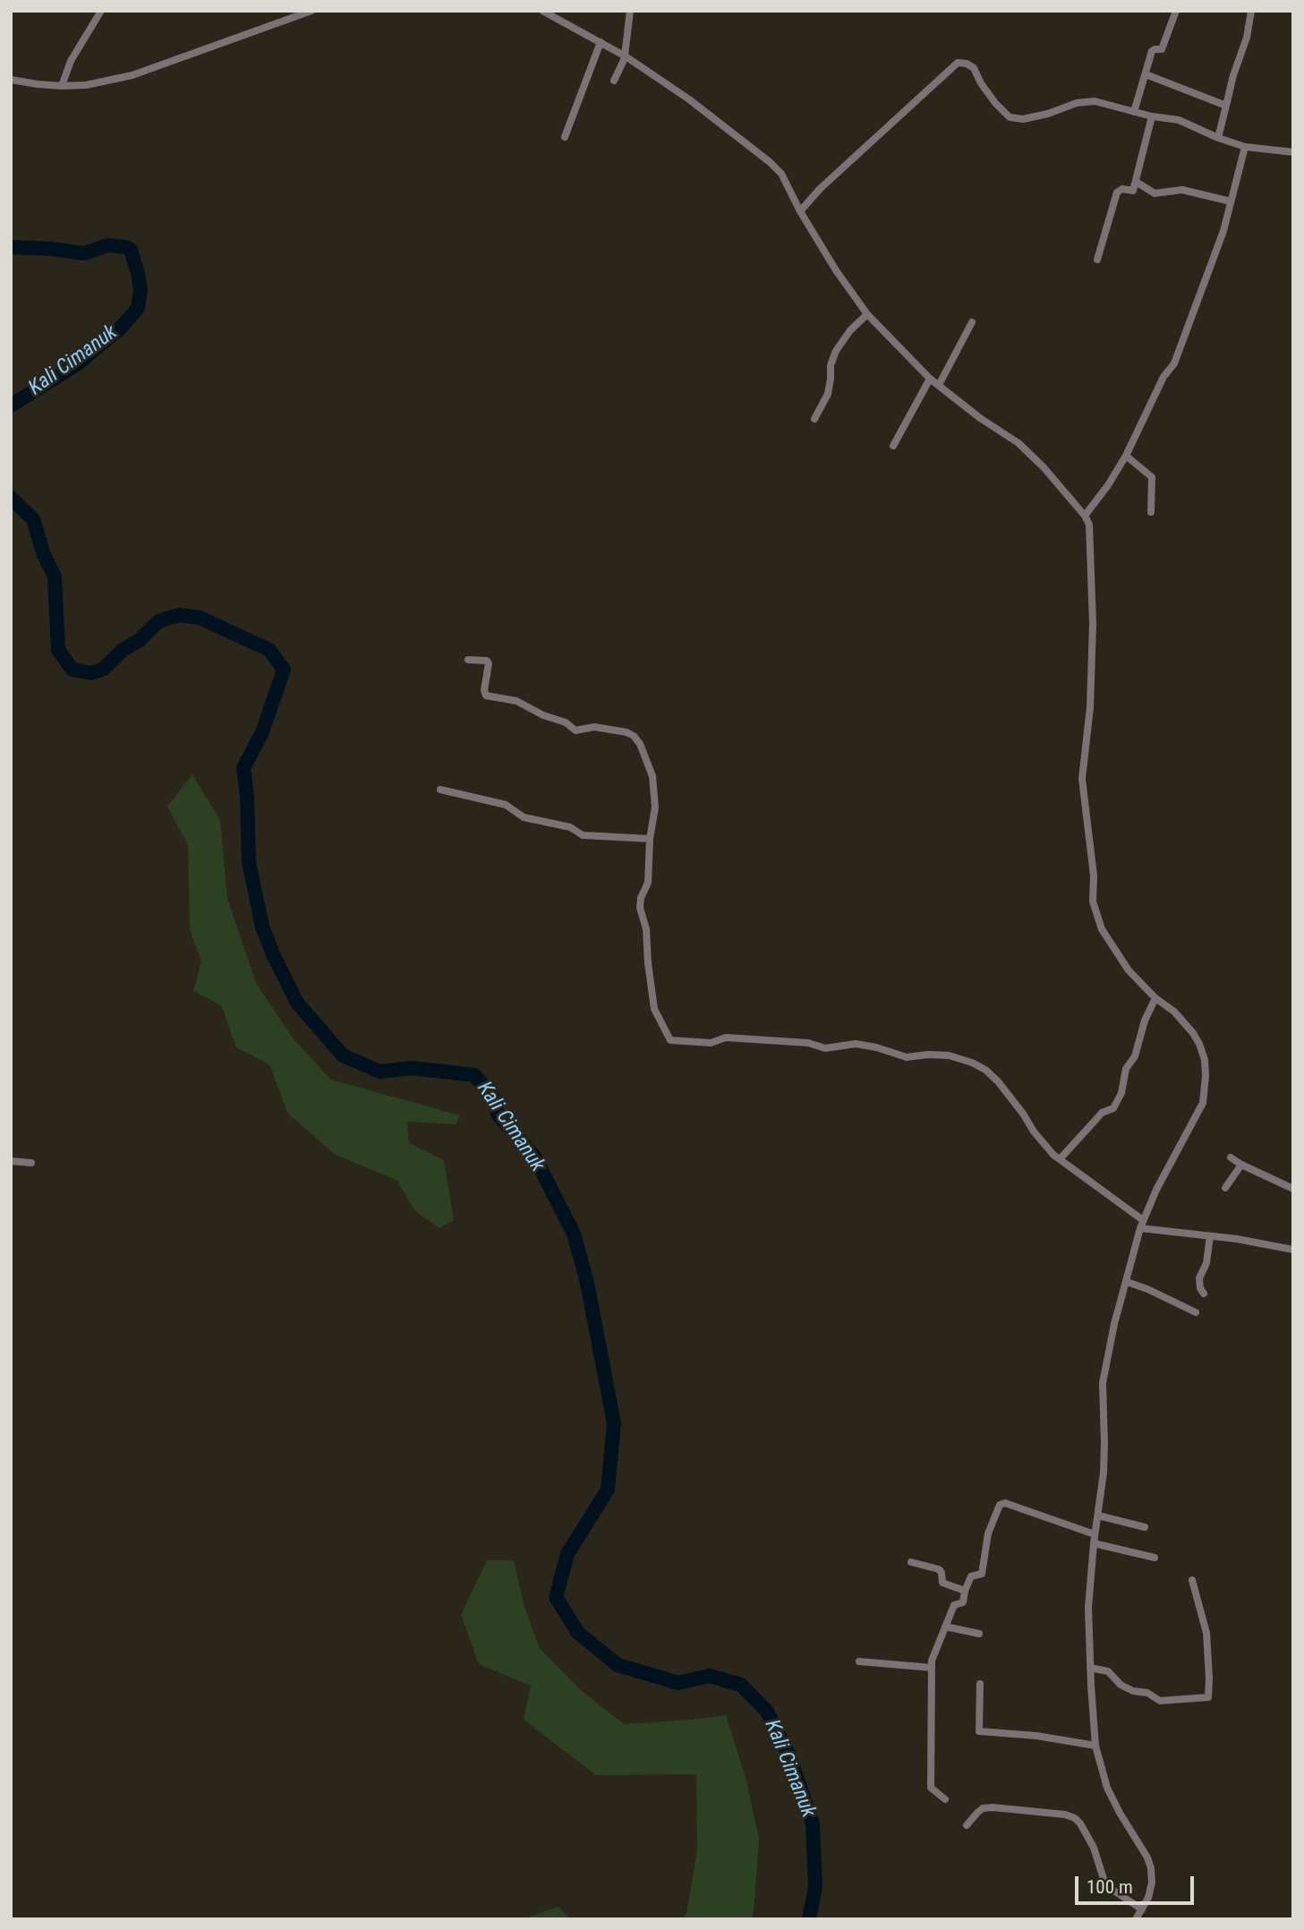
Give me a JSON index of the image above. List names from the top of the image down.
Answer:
{
  "water": ["Kali Cimanuk"],
  "scale_bar": "100 m"
}
